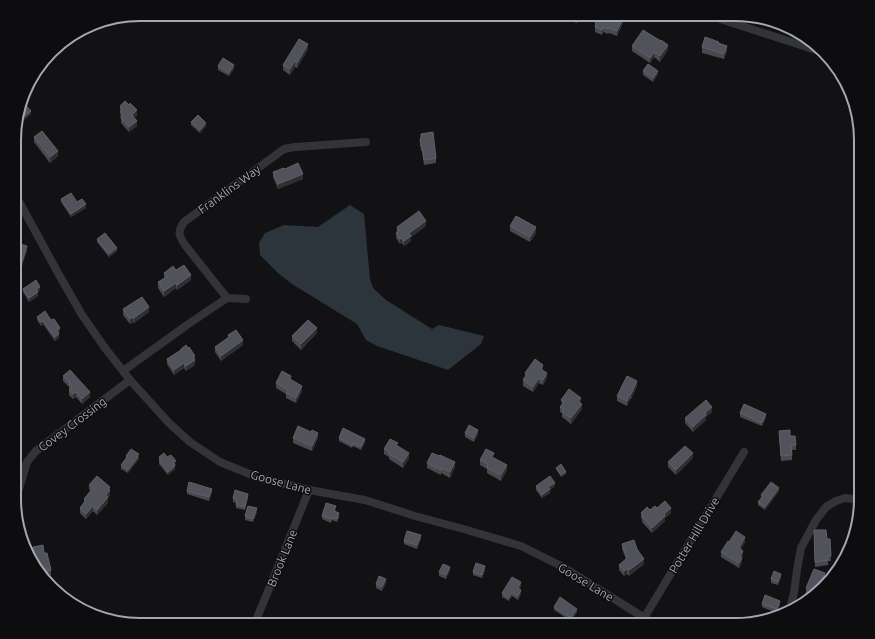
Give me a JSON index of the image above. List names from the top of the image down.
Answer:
{
  "streets": {
    "street": [
      "Franklins Way",
      "Covey Crossing",
      "Goose Lane",
      "Potter Hill Drive",
      "Brook Lane"
    ]
  },
  "crossings": [
    ["Covey Crossing", "Goose Lane"],
    ["Goose Lane", "Potter Hill Drive"],
    ["Goose Lane", "Brook Lane"]
  ]
}
